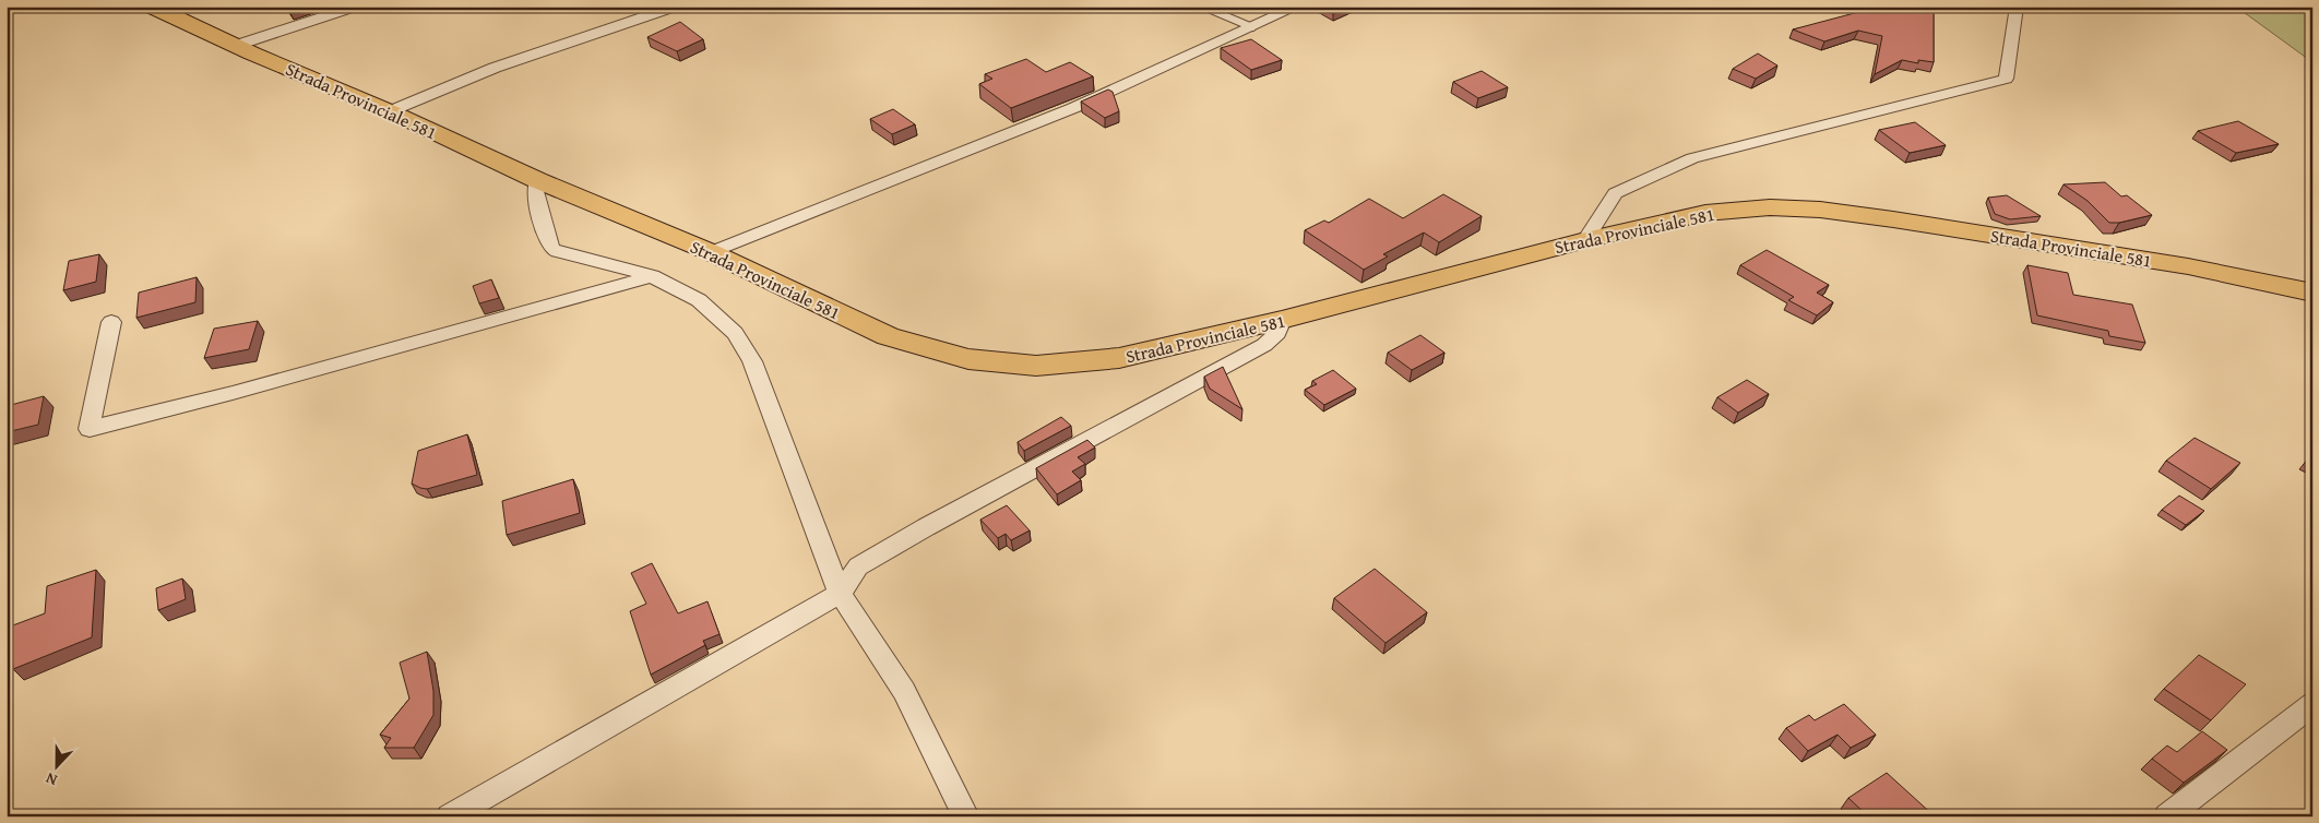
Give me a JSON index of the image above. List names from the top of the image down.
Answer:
{
  "streets": {
    "main road": ["Strada Provinciale 581"]
  },
  "north": "bottom"
}
